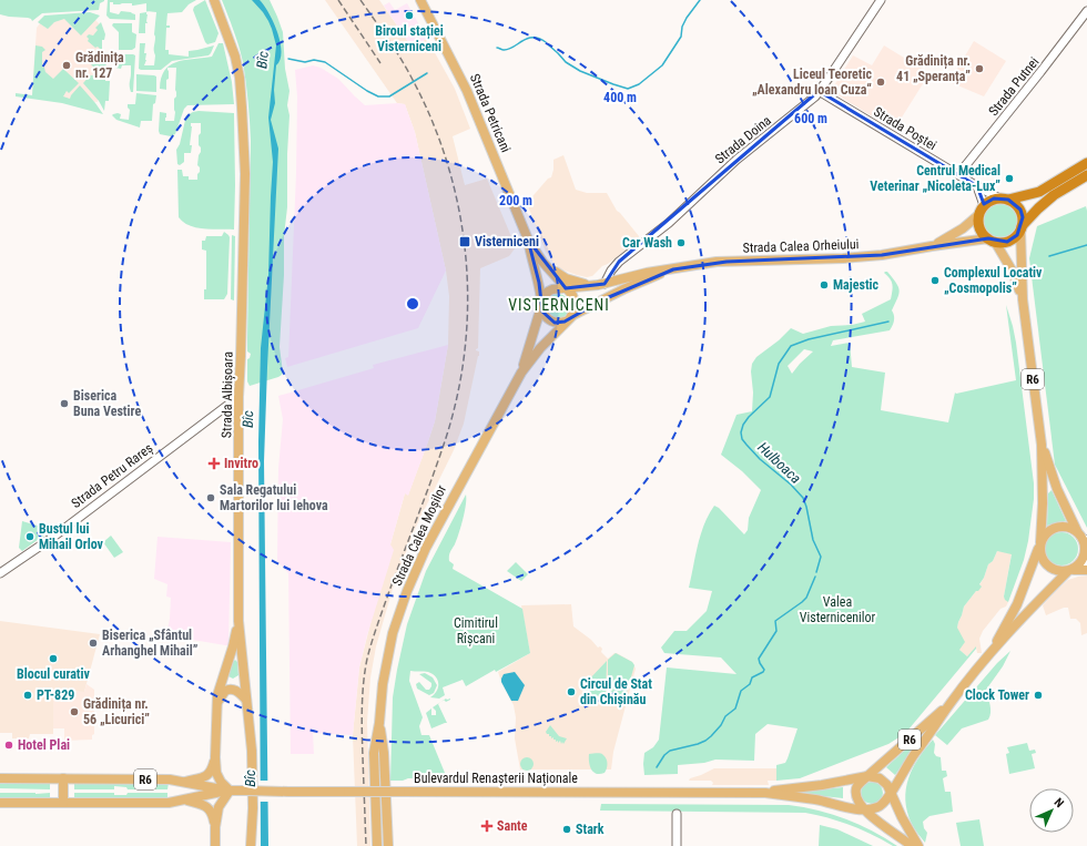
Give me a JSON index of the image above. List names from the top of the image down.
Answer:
{
  "streets": {
    "highway": ["R6"],
    "main road": [
      "Strada Putnei",
      "Strada Petricani",
      "Strada Poștei",
      "Strada Doina",
      "Strada Calea Orheiului",
      "Strada Albișoara",
      "Strada Petru Rareș",
      "Strada Calea Moșilor",
      "Bulevardul Renașterii Naționale"
    ]
  },
  "crossings": [
    ["Strada Putnei", "Strada Poștei"],
    ["Strada Petricani", "Strada Calea Orheiului"],
    ["Strada Poștei", "Strada Doina"],
    ["Strada Poștei", "Strada Calea Orheiului"],
    ["Strada Poștei", "R6"],
    ["Strada Doina", "Strada Calea Orheiului"],
    ["Strada Calea Orheiului", "R6"],
    ["Strada Calea Orheiului", "Strada Calea Moșilor"],
    ["R6", "Bulevardul Renașterii Naționale"],
    ["Strada Albișoara", "Strada Petru Rareș"]
  ],
  "districts": ["VISTERNICENI"],
  "water": ["Bîc", "Hulboaca"],
  "parks": ["Valea Visternicenilor", "Cimitirul Rîșcani"],
  "places": {
    "other": [
      "Biroul stației Visterniceni",
      "Grădinița nr. 127",
      "Grădinița nr. 41 „Speranța”",
      "Liceul Teoretic „Alexandru Ioan Cuza“",
      "Centrul Medical Veterinar „Nicoleta-Lux”",
      "Car Wash",
      "Complexul Locativ „Cosmopolis”",
      "Majestic",
      "Biserica Buna Vestire",
      "Sala Regatului Martorilor lui Iehova",
      "Bustul lui Mihail Orlov",
      "Biserica „Sfântul Arhanghel Mihail”",
      "Blocul curativ",
      "Circul de Stat din Chișinău",
      "PT-829",
      "Clock Tower",
      "Grădinița nr. 56 „Licurici”",
      "Hotel Plai",
      "Stark"
    ],
    "transit": ["Visterniceni"],
    "health": ["Invitro", "Sante"]
  },
  "north": "top right",
  "rings": ["400 m", "600 m", "200 m"]
}
